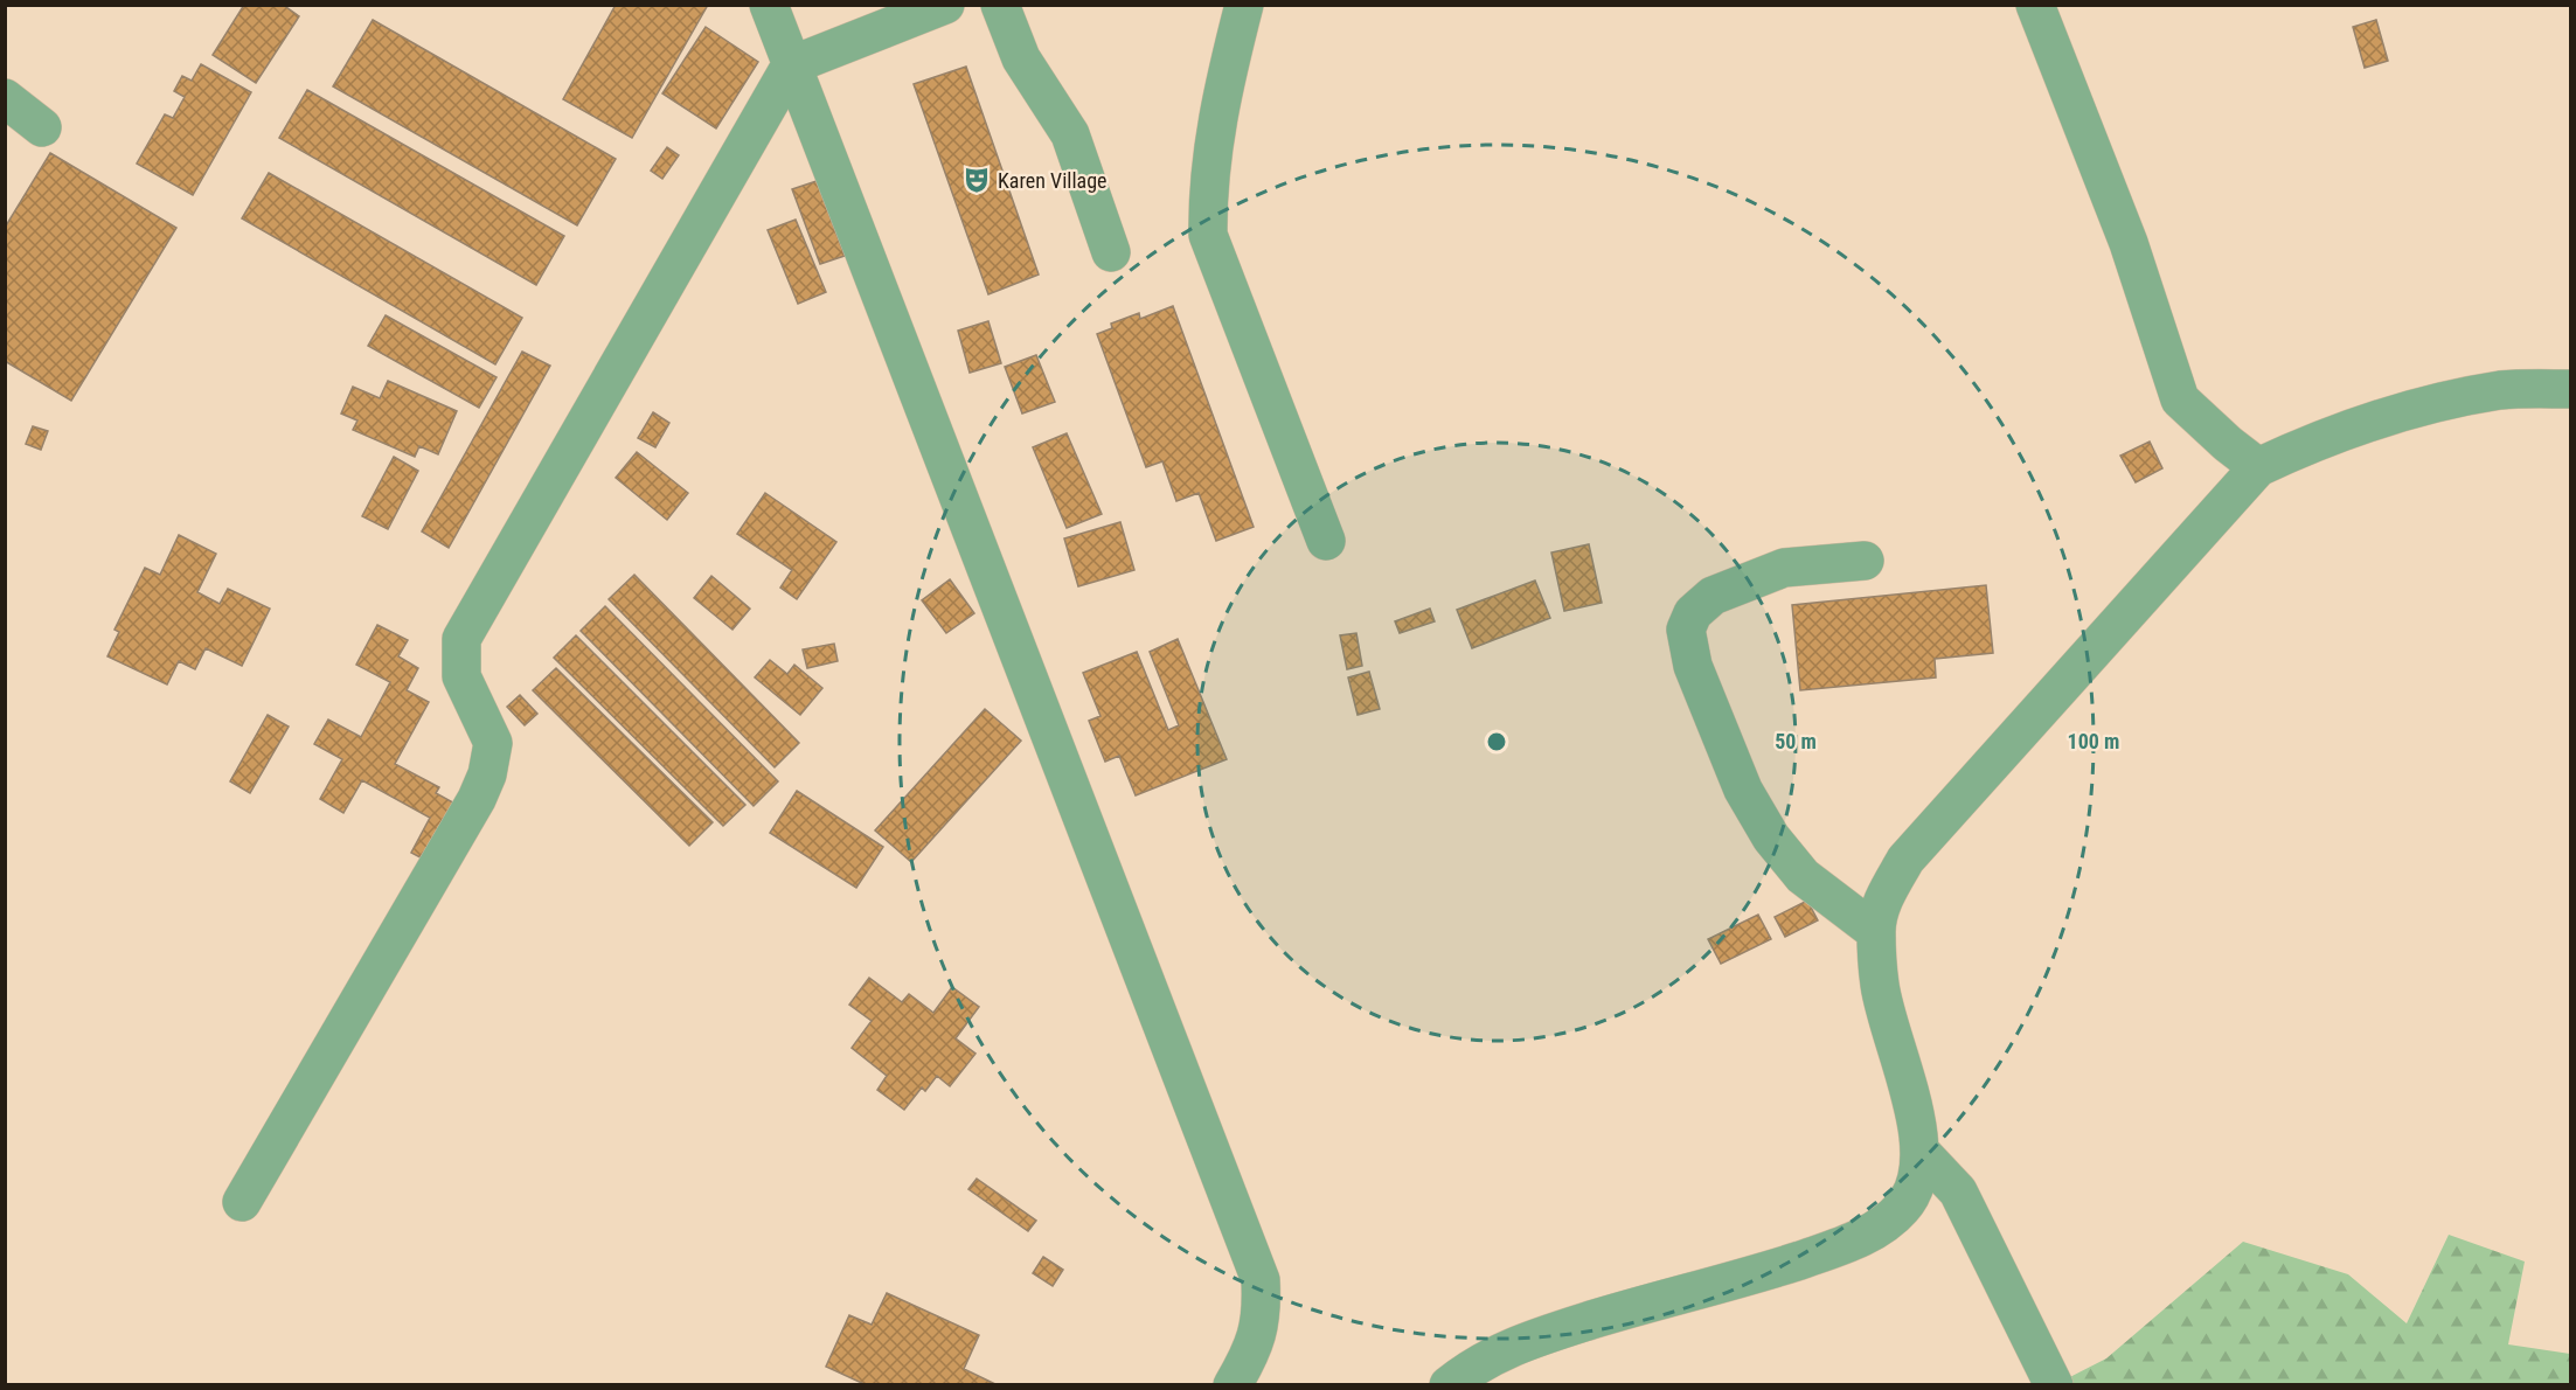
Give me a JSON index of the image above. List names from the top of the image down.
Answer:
{
  "places": {
    "theatre": ["Karen Village"]
  },
  "rings": ["50 m", "100 m"]
}
